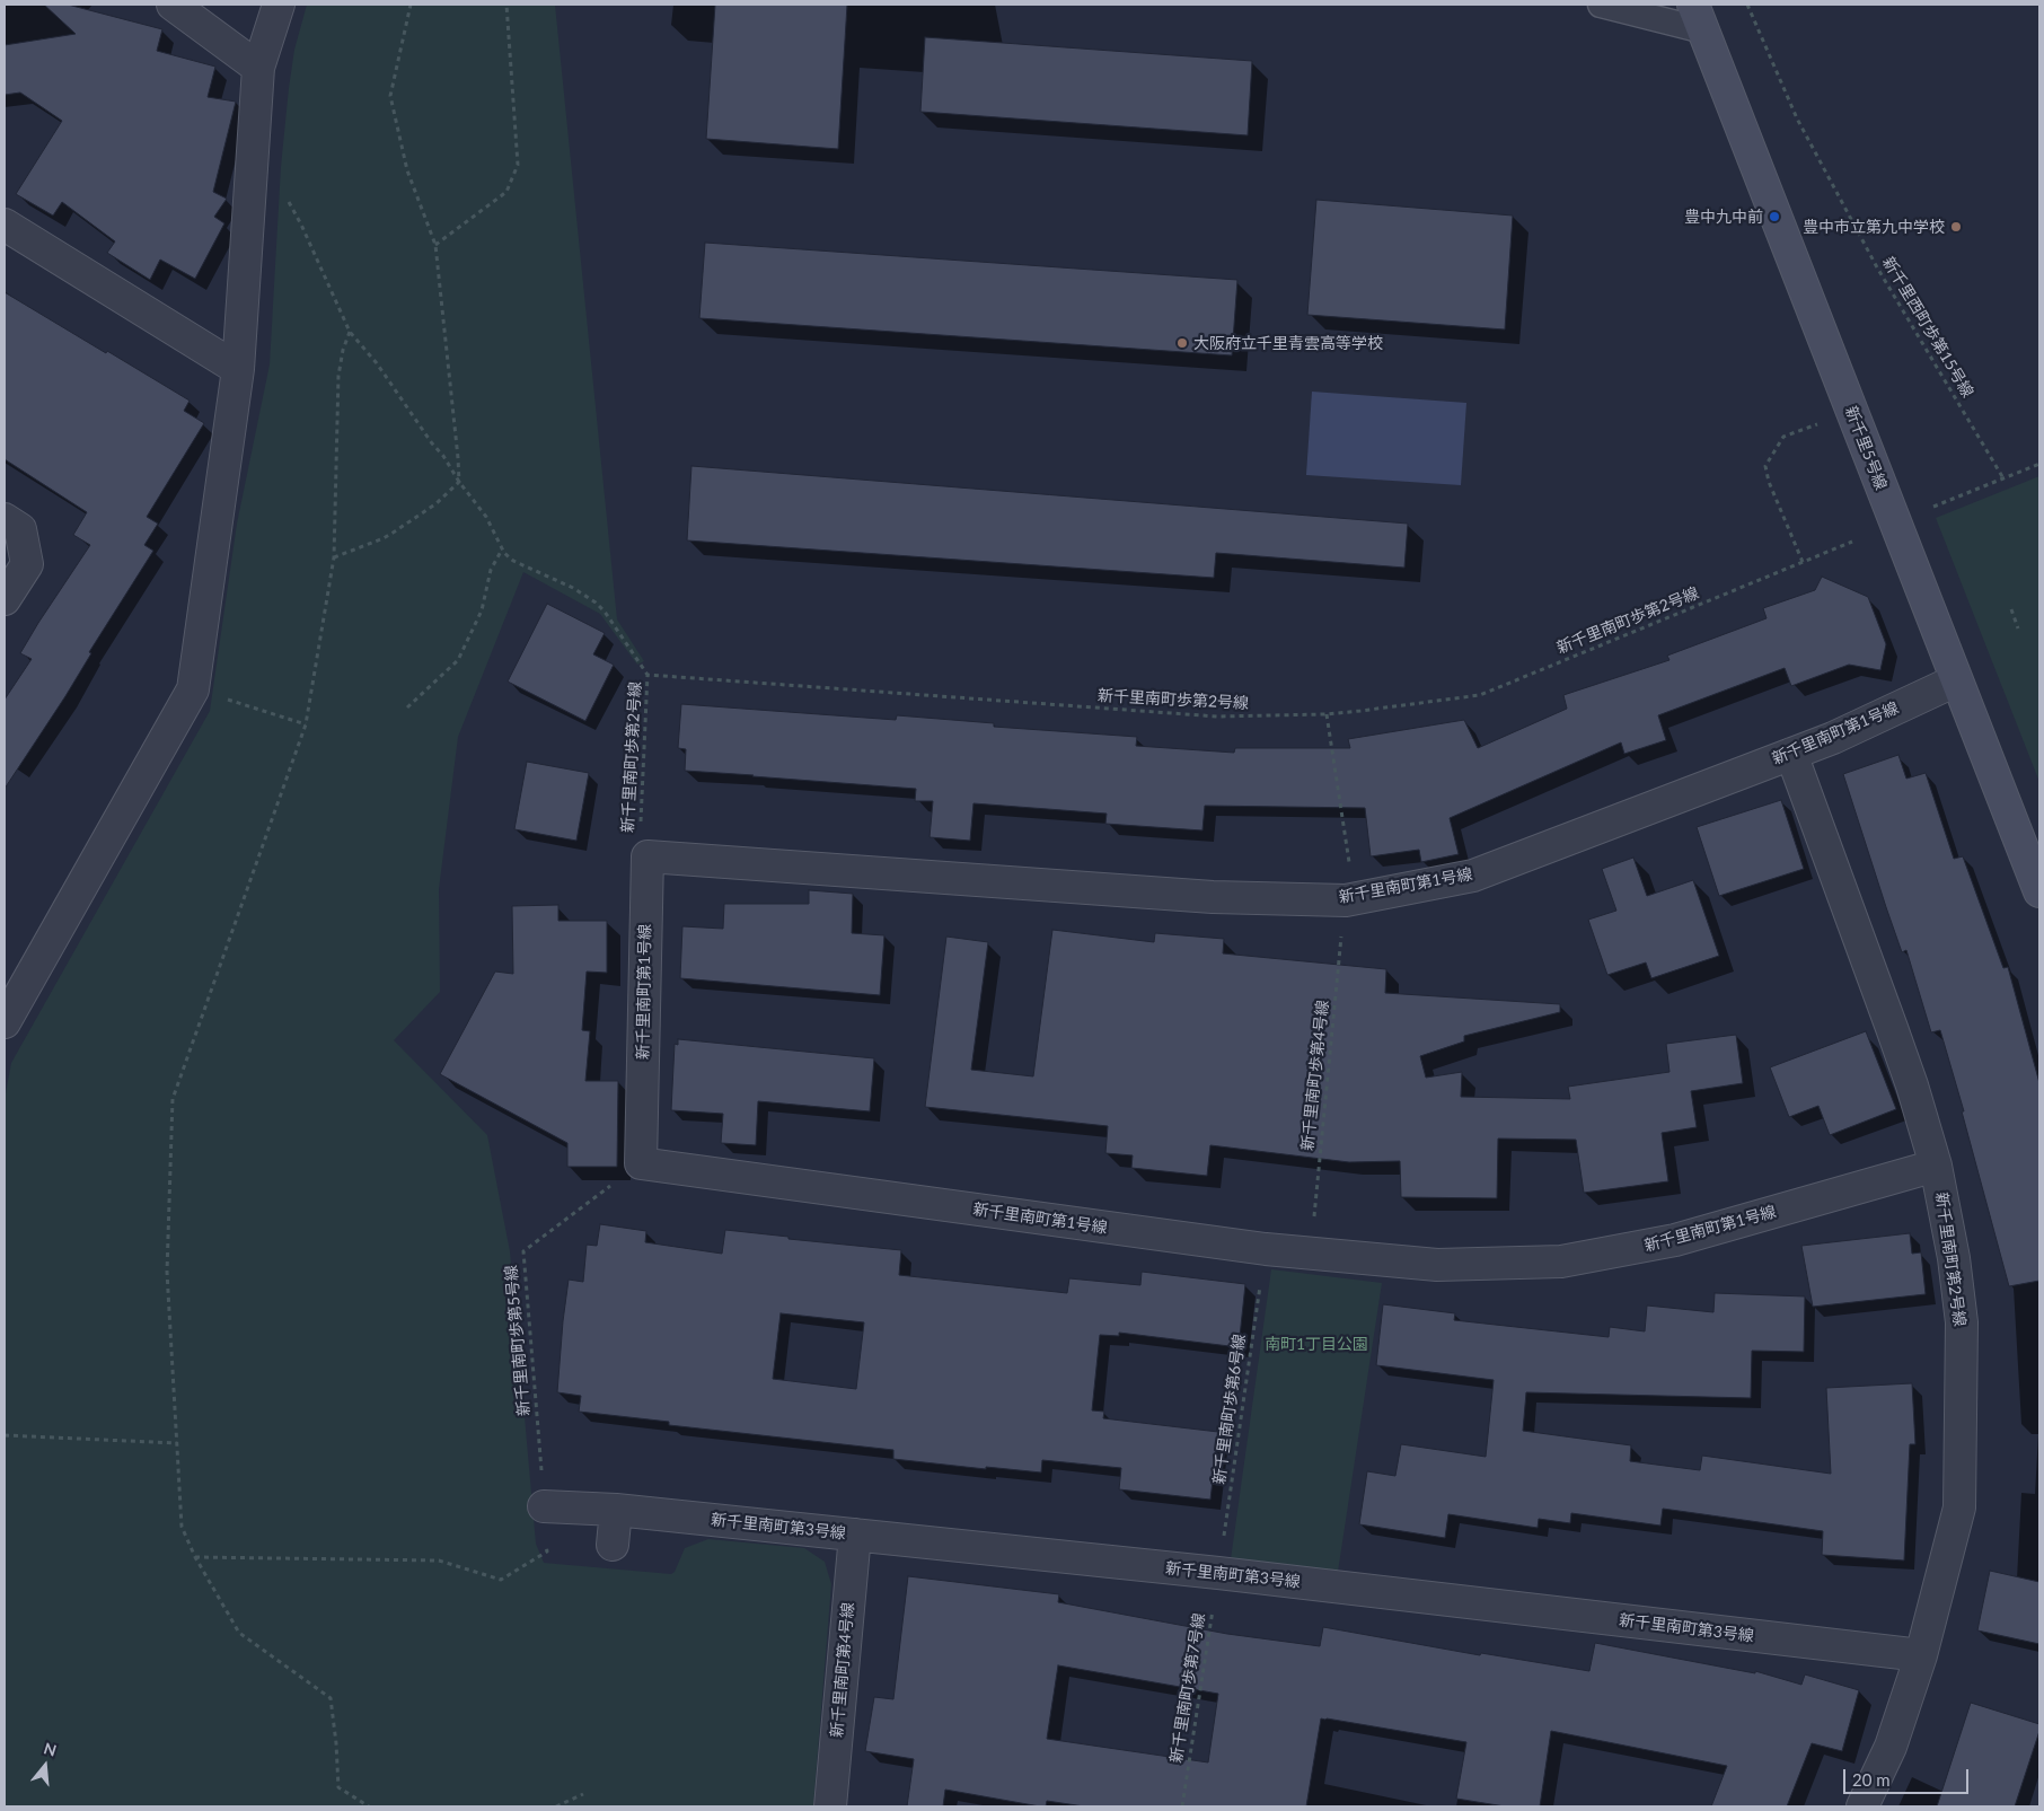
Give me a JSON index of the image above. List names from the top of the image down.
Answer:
{
  "streets": {
    "street": [
      "新千里5号線",
      "新千里南町第1号線",
      "新千里南町第2号線",
      "新千里南町第3号線",
      "新千里南町第4号線"
    ],
    "path": [
      "新千里西町歩第15号線",
      "新千里南町歩第2号線",
      "新千里南町歩第4号線",
      "新千里南町歩第5号線",
      "新千里南町歩第6号線",
      "新千里南町歩第7号線"
    ]
  },
  "crossings": [
    ["新千里5号線", "新千里南町第1号線"],
    ["新千里南町歩第2号線", "新千里南町第1号線"],
    ["新千里南町歩第2号線", "新千里南町歩第4号線"],
    ["新千里南町第1号線", "新千里南町歩第4号線"],
    ["新千里南町第1号線", "新千里南町第2号線"],
    ["新千里南町第1号線", "新千里南町歩第5号線"],
    ["新千里南町第1号線", "新千里南町歩第6号線"],
    ["新千里南町第2号線", "新千里南町第3号線"],
    ["新千里南町歩第5号線", "新千里南町第3号線"],
    ["新千里南町歩第6号線", "新千里南町第3号線"],
    ["新千里南町歩第6号線", "新千里南町歩第7号線"],
    ["新千里南町第3号線", "新千里南町第4号線"],
    ["新千里南町第3号線", "新千里南町歩第7号線"]
  ],
  "parks": ["南町1丁目公園"],
  "places": ["豊中九中前", "豊中市立第九中学校", "大阪府立千里青雲高等学校"],
  "scale_bar": "20 m",
  "north": "top"
}
